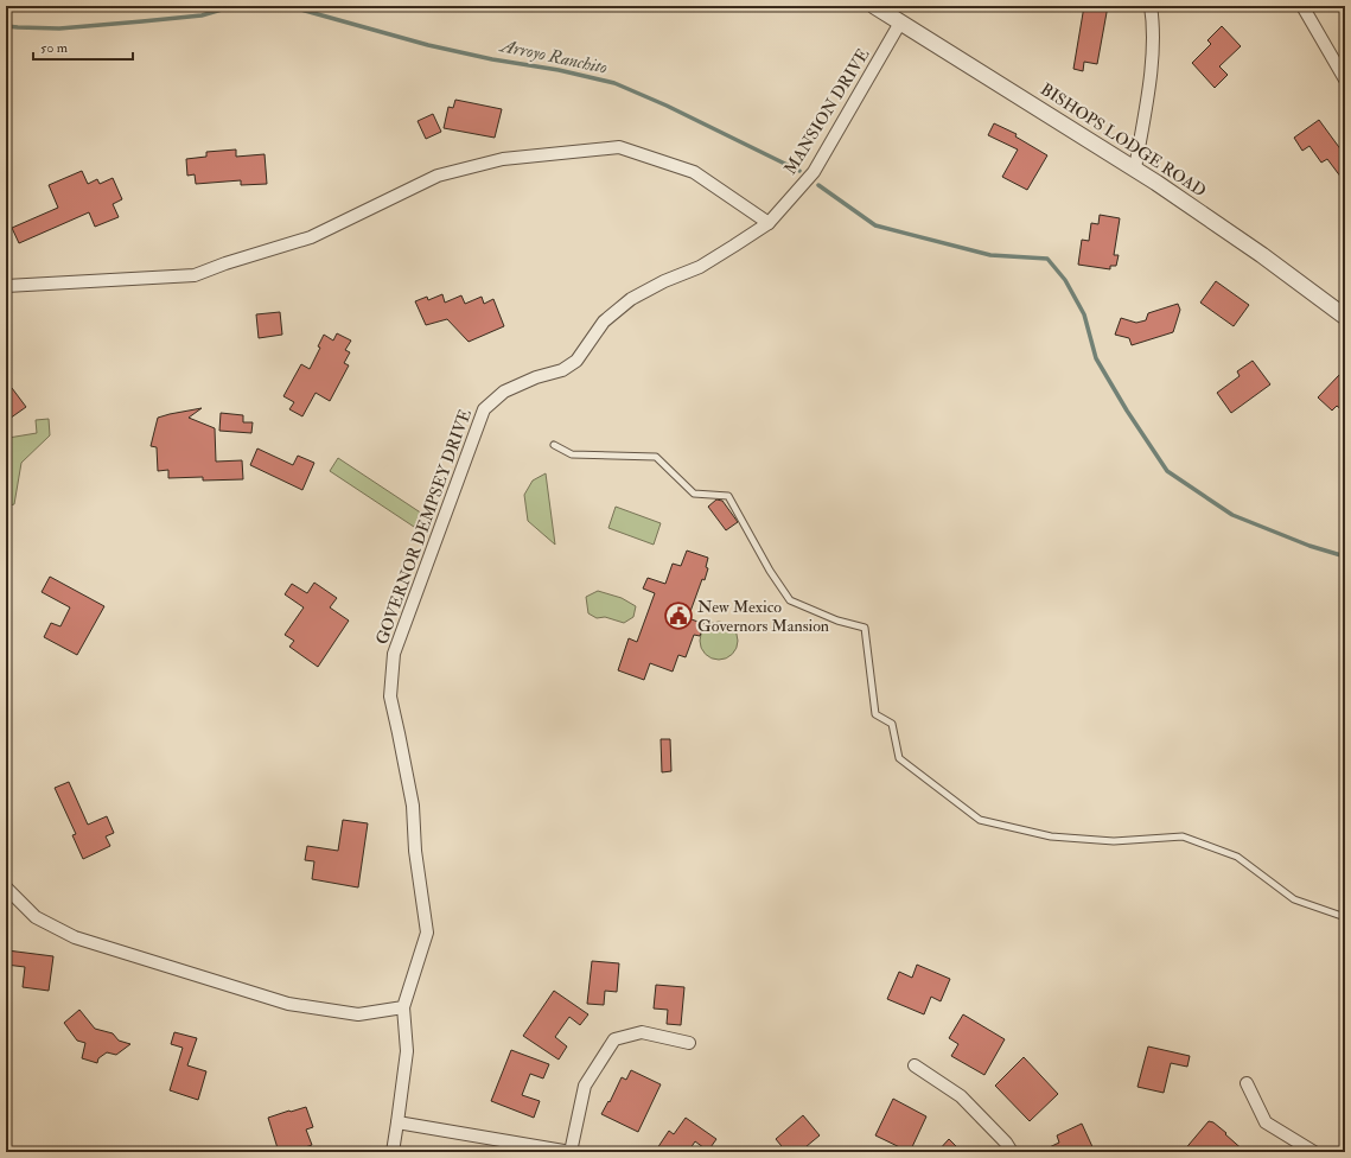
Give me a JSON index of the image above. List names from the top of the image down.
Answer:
{
  "streets": {
    "street": ["MANSION DRIVE", "BISHOPS LODGE ROAD", "GOVERNOR DEMPSEY DRIVE"]
  },
  "crossings": [
    ["MANSION DRIVE", "BISHOPS LODGE ROAD"],
    ["MANSION DRIVE", "GOVERNOR DEMPSEY DRIVE"]
  ],
  "water": ["Arroyo Ranchito"],
  "places": {
    "public building": ["New Mexico Governors Mansion"]
  },
  "scale_bar": "50 m"
}
